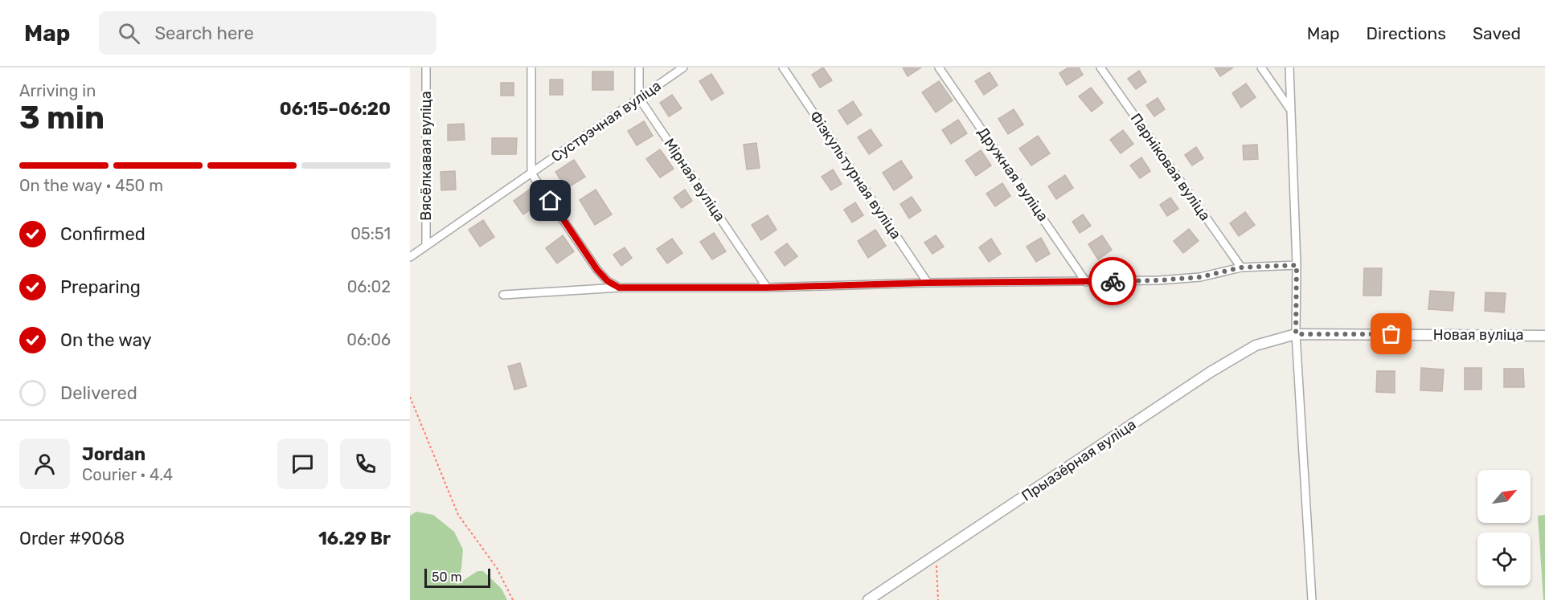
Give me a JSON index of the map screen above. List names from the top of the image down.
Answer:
{
  "streets": {
    "street": [
      "Сустрэчная вуліца",
      "Вясёлкавая вуліца",
      "Парніковая вуліца",
      "Дружная вуліца",
      "Фізкультурная вуліца",
      "Мірная вуліца",
      "Новая вуліца",
      "Прыазёрная вуліца"
    ]
  },
  "crossings": [
    ["Сустрэчная вуліца", "Вясёлкавая вуліца"],
    ["Сустрэчная вуліца", "Мірная вуліца"],
    ["Новая вуліца", "Прыазёрная вуліца"]
  ],
  "scale_bar": "50 m",
  "north": "top right",
  "page": {
    "header": "Map",
    "search": "Search here",
    "nav": ["Map", "Directions", "Saved"],
    "heading": ["3 min", "Arriving in", "06:15–06:20"],
    "panel": [
      "Jordan",
      "Courier · 4.4",
      "Order #9068",
      "16.29 Br"
    ],
    "bar": "On the way · 450 m",
    "list": [
      ["Confirmed", "05:51"],
      ["Preparing", "06:02"],
      ["On the way", "06:06"],
      "Delivered"
    ],
    "scale": "50 m"
  }
}
